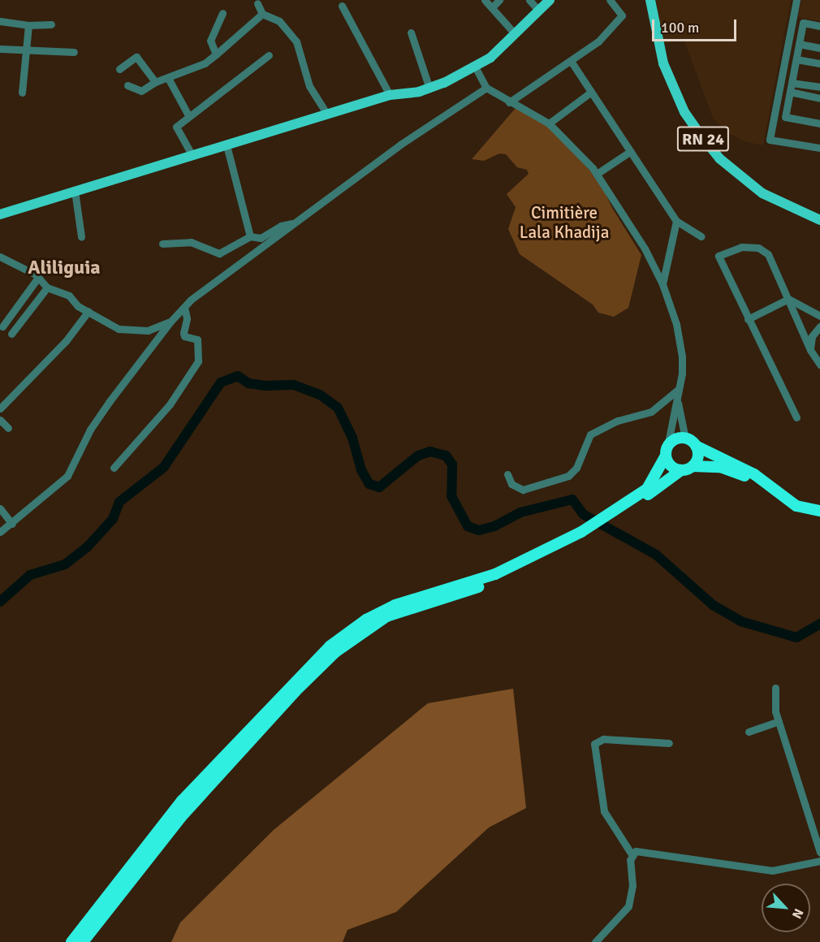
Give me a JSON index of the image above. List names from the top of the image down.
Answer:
{
  "streets": {
    "main road": ["RN 24"]
  },
  "districts": ["Aliliguia"],
  "parks": ["Cimitière Lala Khadija"],
  "scale_bar": "100 m",
  "north": "bottom right"
}
